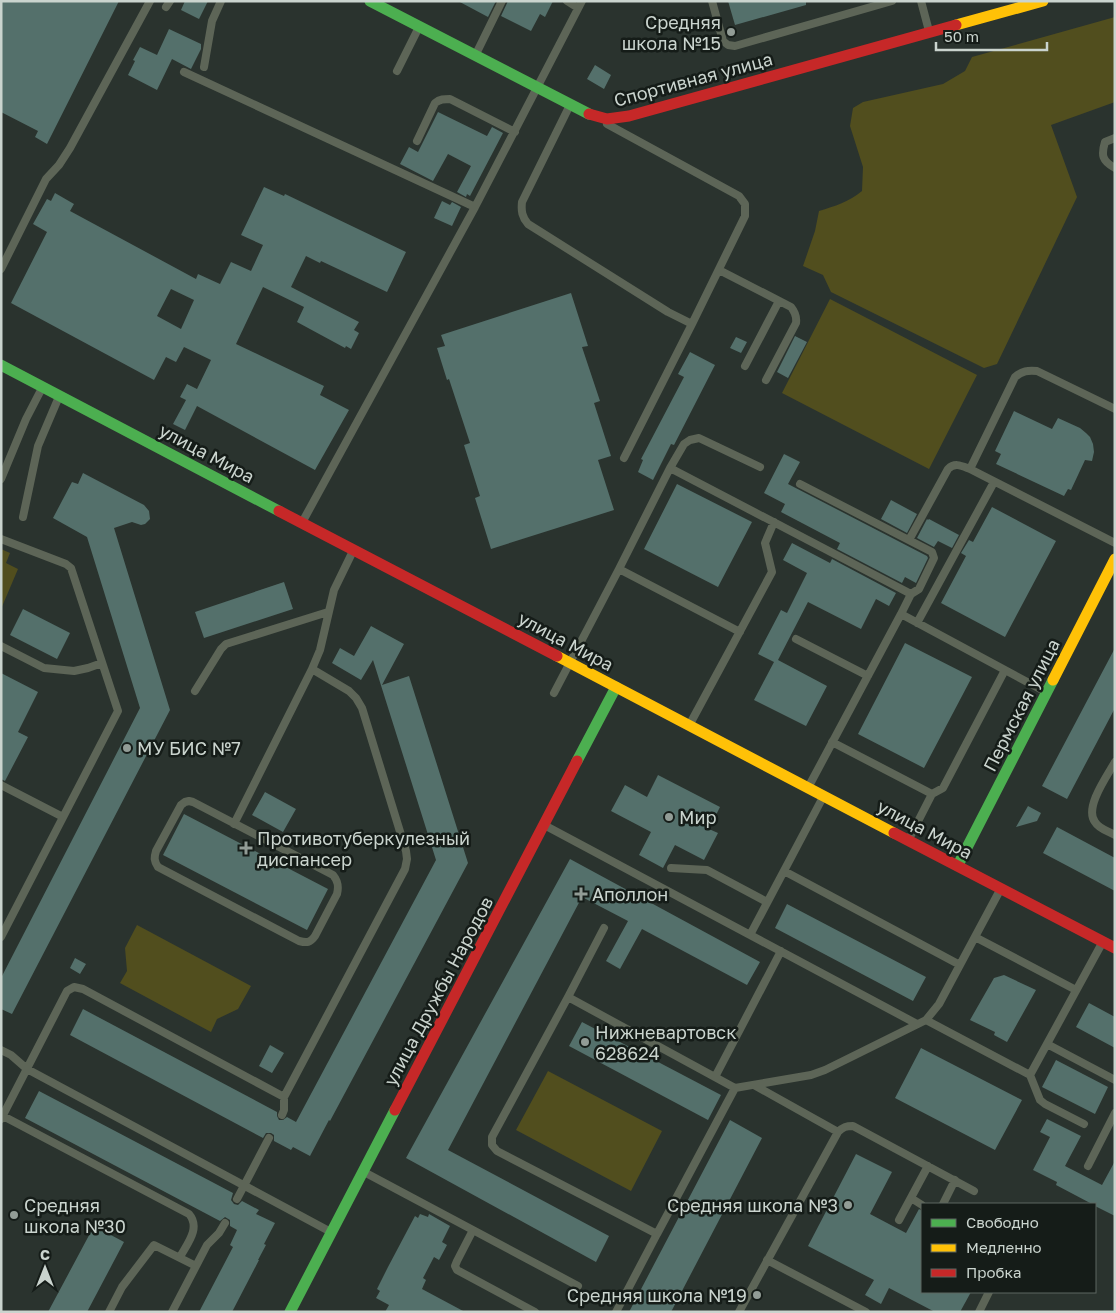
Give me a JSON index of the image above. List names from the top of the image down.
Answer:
{
  "streets": {
    "street": [
      "Спортивная улица",
      "улица Мира",
      "Пермская улица",
      "улица Дружбы Народов"
    ]
  },
  "crossings": [
    ["улица Мира", "Пермская улица"],
    ["улица Мира", "улица Дружбы Народов"]
  ],
  "places": {
    "other": [
      "Средняя школа №15",
      "МУ БИС №7",
      "Мир",
      "Нижневартовск 628624",
      "Средняя школа №3",
      "Средняя школа №30",
      "Средняя школа №19"
    ],
    "health": ["Противотуберкулезный диспансер", "Аполлон"]
  },
  "legend": ["Свободно", "Медленно", "Пробка"],
  "scale_bar": "50 m",
  "north": "top"
}
